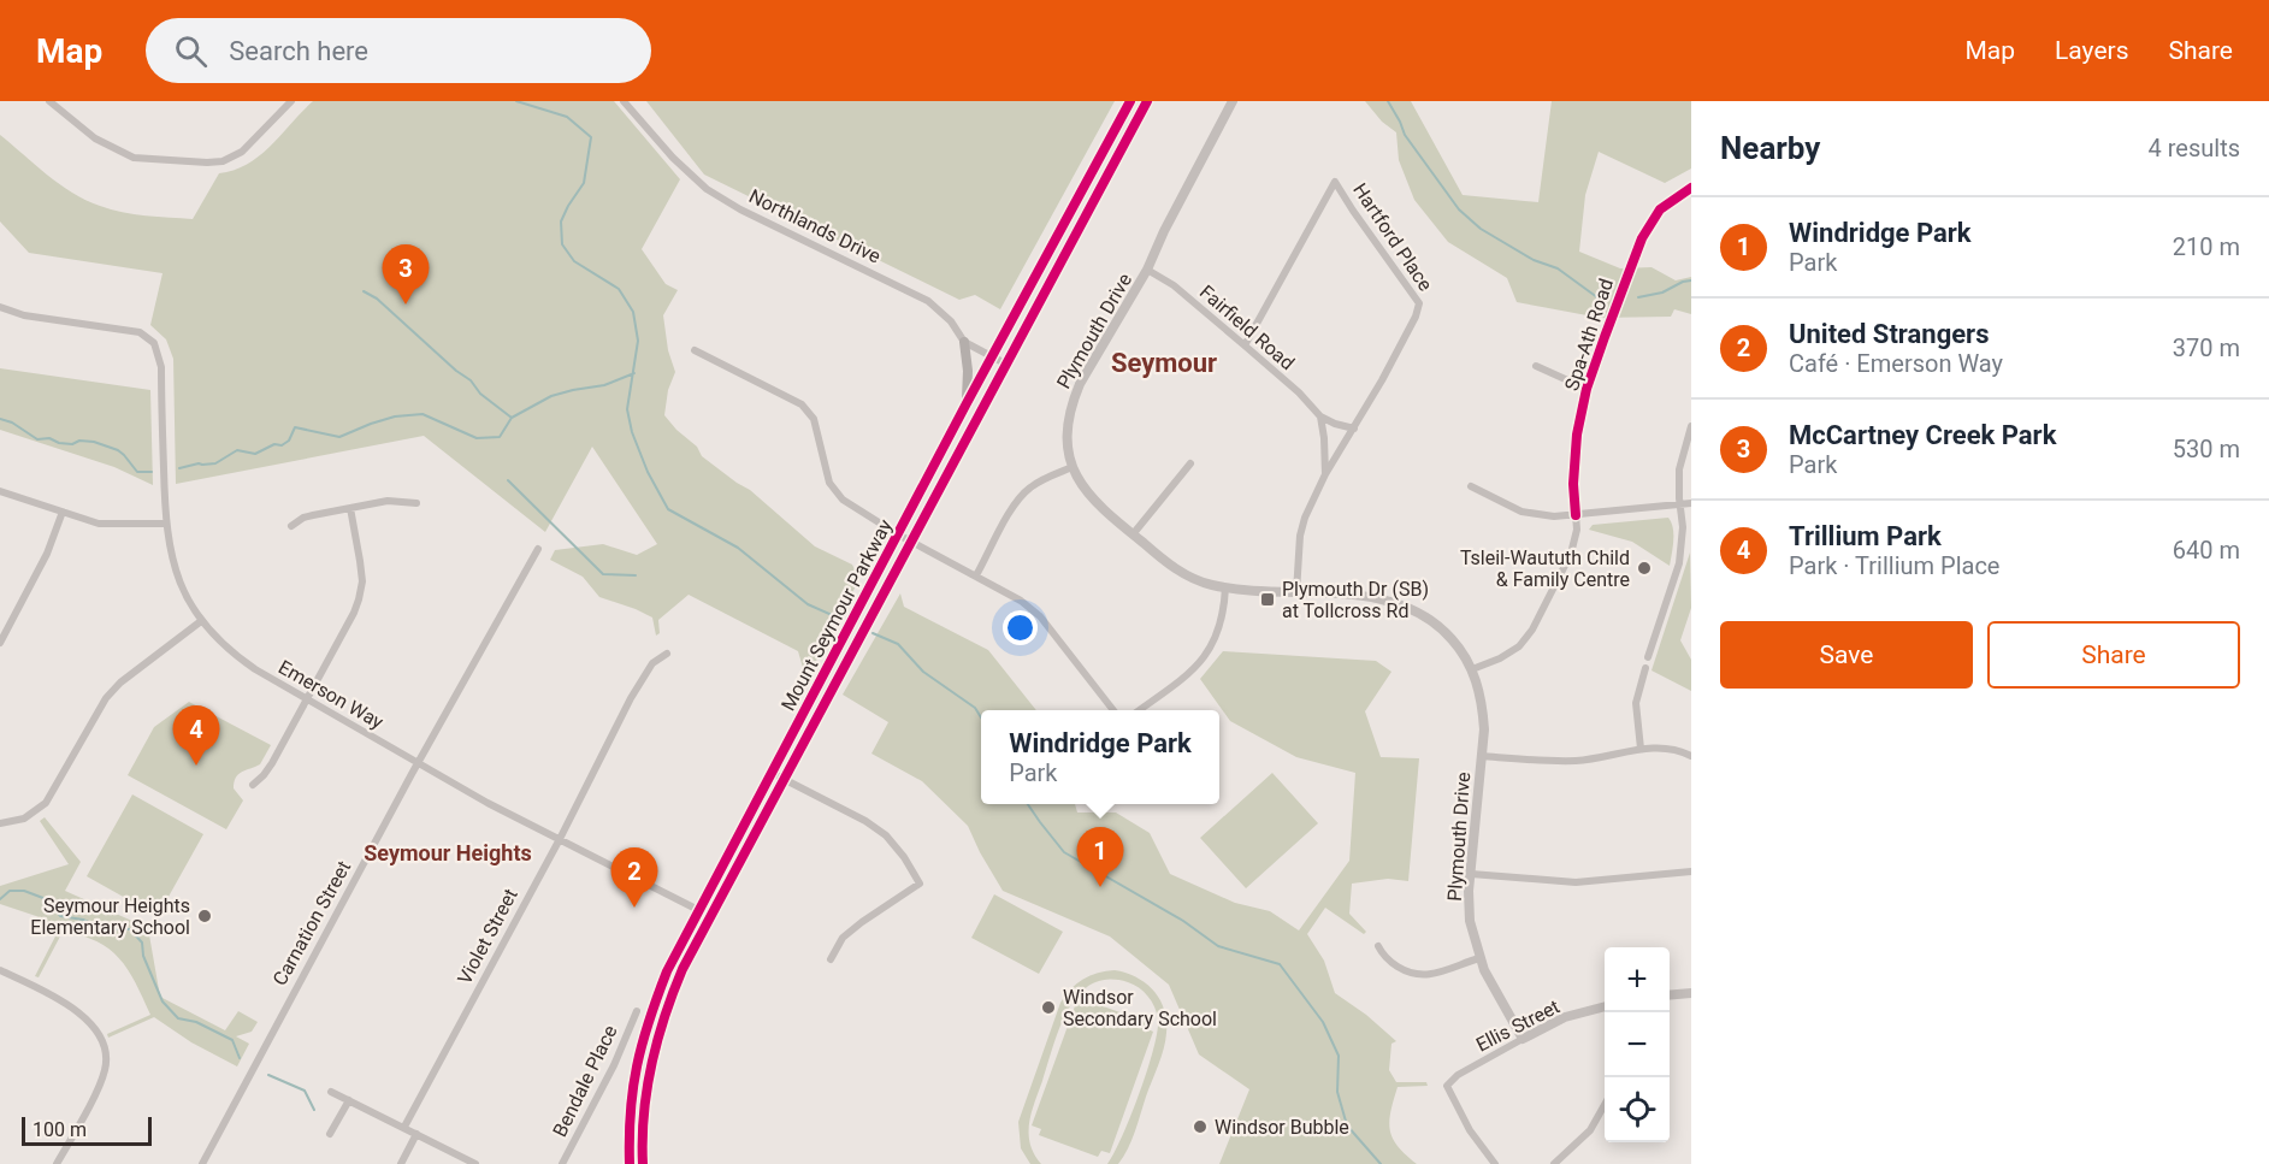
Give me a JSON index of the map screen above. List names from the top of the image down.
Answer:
{
  "streets": {
    "main road": ["Mount Seymour Parkway"],
    "street": [
      "Northlands Drive",
      "Hartford Place",
      "Fairfield Road",
      "Plymouth Drive",
      "Spa-Ath Road",
      "Emerson Way",
      "Carnation Street",
      "Violet Street",
      "Ellis Street",
      "Bendale Place"
    ]
  },
  "crossings": [
    ["Northlands Drive", "Mount Seymour Parkway"],
    ["Hartford Place", "Fairfield Road"],
    ["Fairfield Road", "Plymouth Drive"],
    ["Plymouth Drive", "Spa-Ath Road"],
    ["Plymouth Drive", "Ellis Street"],
    ["Mount Seymour Parkway", "Emerson Way"],
    ["Emerson Way", "Carnation Street"],
    ["Emerson Way", "Violet Street"]
  ],
  "districts": ["Seymour", "Seymour Heights"],
  "places": {
    "other": [
      "Tsleil-Waututh Child & Family Centre",
      "Seymour Heights Elementary School",
      "Windsor Secondary School",
      "Windsor Bubble"
    ],
    "transit": ["Plymouth Dr (SB) at Tollcross Rd"]
  },
  "scale_bar": "100 m",
  "page": {
    "header": "Map",
    "search": "Search here",
    "nav": ["Map", "Layers", "Share"],
    "heading": ["Nearby", "4 results"],
    "list": [
      {
        "mark": "1",
        "name": "Windridge Park",
        "note": "Park",
        "value": "210 m"
      },
      {
        "mark": "2",
        "name": "United Strangers",
        "note": "Café · Emerson Way",
        "value": "370 m"
      },
      {
        "mark": "3",
        "name": "McCartney Creek Park",
        "note": "Park",
        "value": "530 m"
      },
      {
        "mark": "4",
        "name": "Trillium Park",
        "note": "Park · Trillium Place",
        "value": "640 m"
      }
    ],
    "pins": [
      "3",
      "4",
      "1",
      "2"
    ],
    "buttons": ["Save", "Share"],
    "popup": ["Windridge Park", "Park"],
    "map_buttons": ["+", "−"],
    "scale": "100 m"
  }
}
